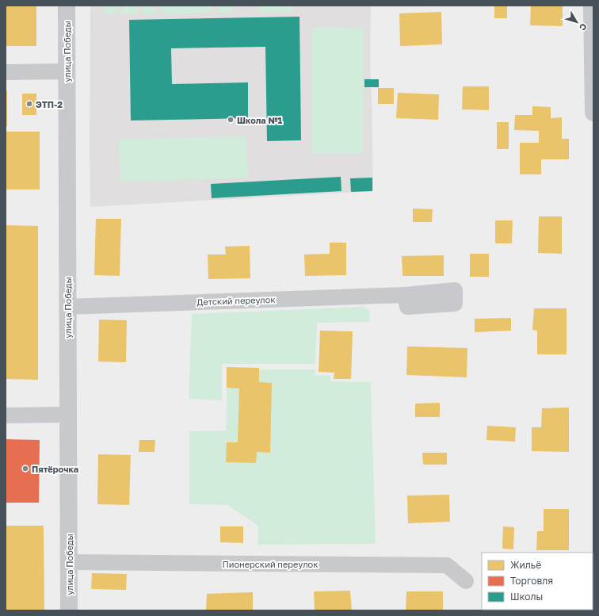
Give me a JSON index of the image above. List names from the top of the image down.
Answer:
{
  "streets": {
    "street": ["улица Победы", "Детский переулок", "Пионерский переулок"]
  },
  "crossings": [
    ["улица Победы", "Детский переулок"],
    ["улица Победы", "Пионерский переулок"]
  ],
  "places": ["ЭТП-2", "Школа №1", "Пятёрочка"],
  "legend": ["Жильё", "Торговля", "Школы"],
  "north": "bottom right"
}
